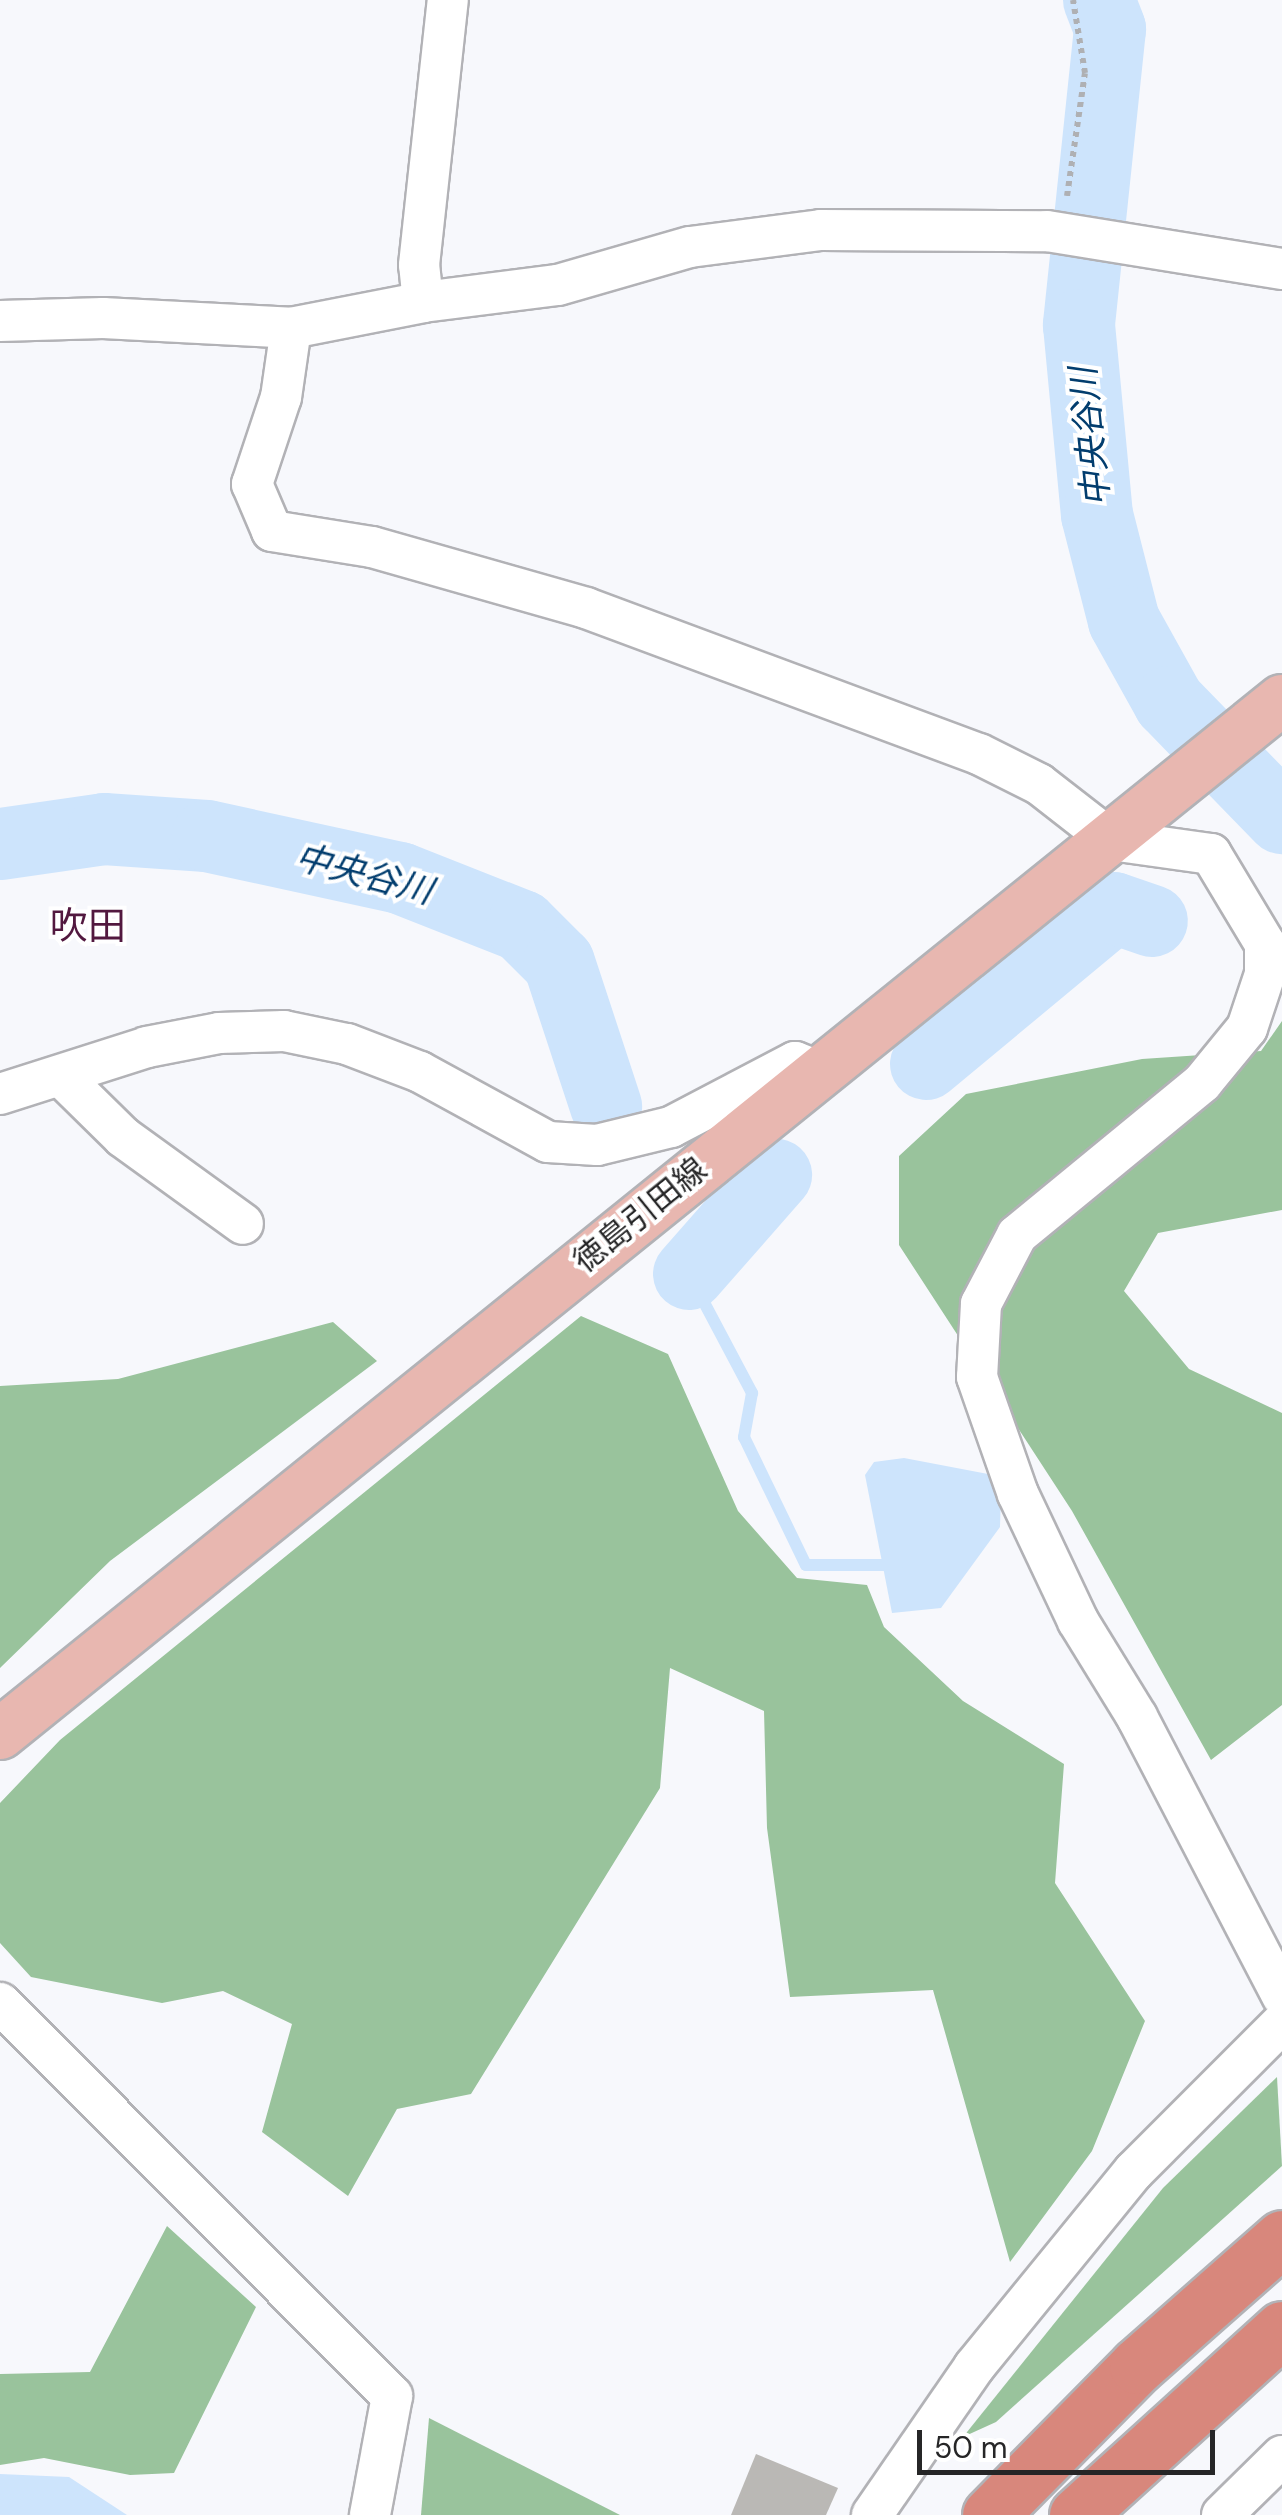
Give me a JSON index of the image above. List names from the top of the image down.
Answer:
{
  "streets": {
    "main road": ["徳島引田線"]
  },
  "districts": ["吹田"],
  "water": ["中央谷川"],
  "scale_bar": "50 m"
}
